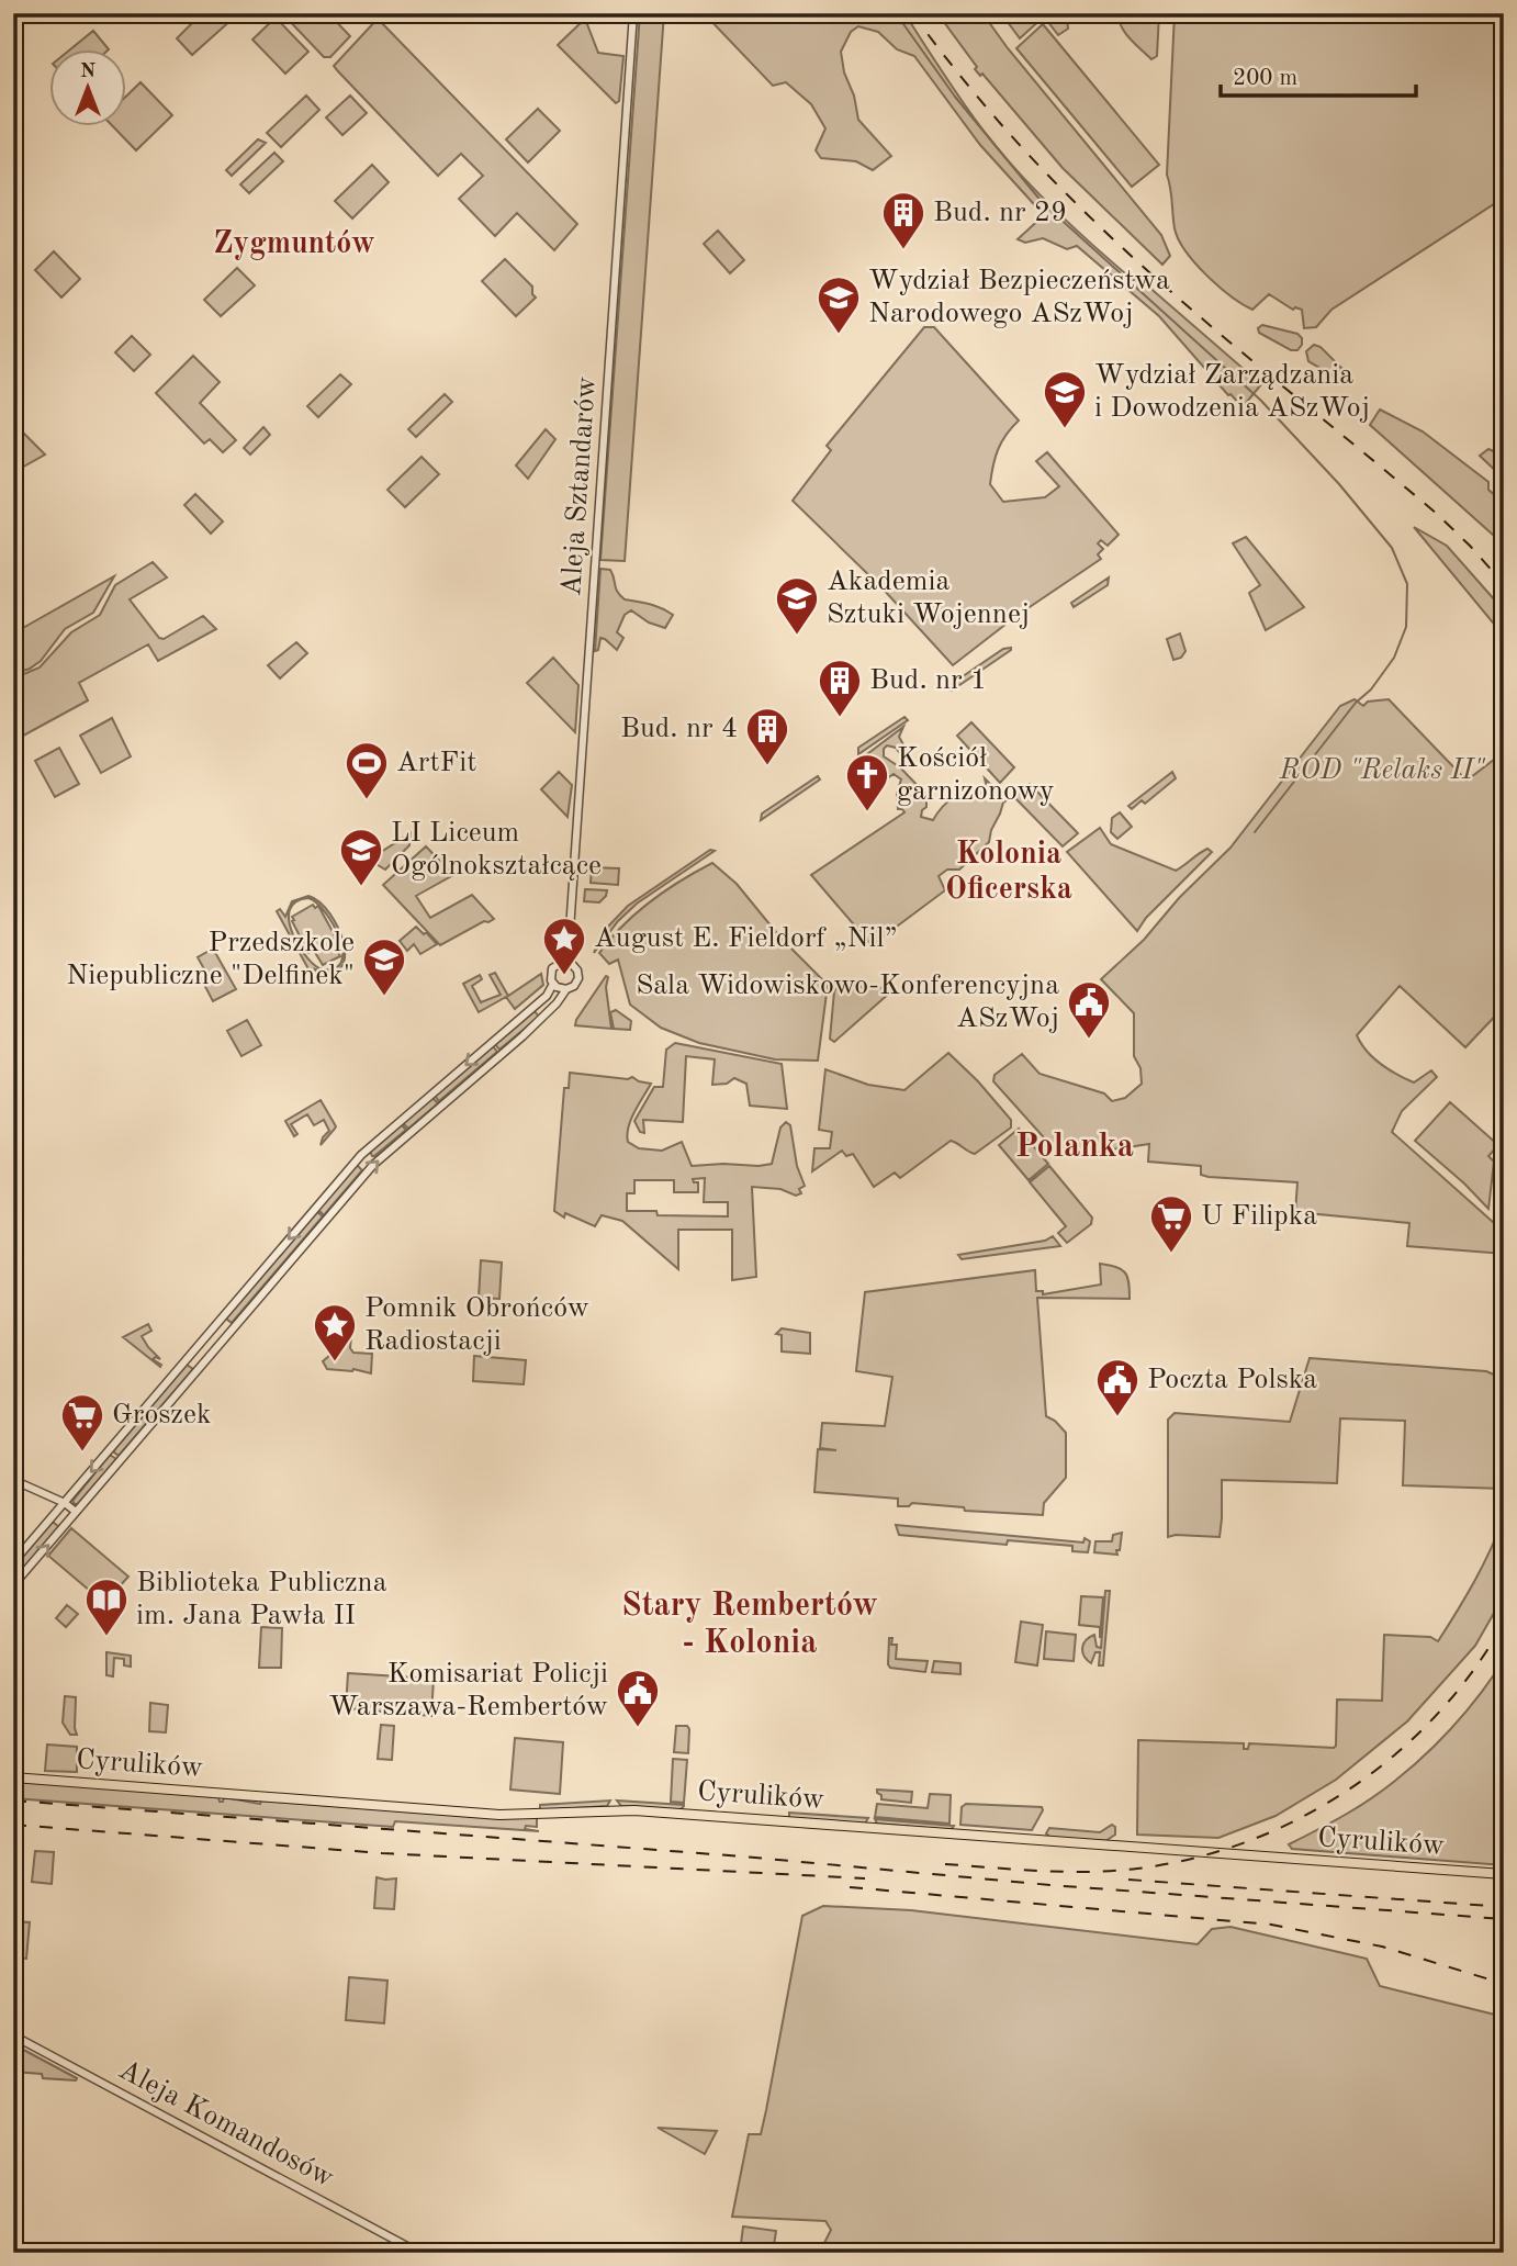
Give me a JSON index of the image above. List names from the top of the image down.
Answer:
{
  "streets": {
    "main road": ["Cyrulików"],
    "street": ["Aleja Sztandarów", "Aleja Komandosów"]
  },
  "districts": [
    "Zygmuntów",
    "Kolonia Oficerska",
    "Polanka",
    "Stary Rembertów - Kolonia"
  ],
  "parks": ["ROD \"Relaks II\""],
  "places": {
    "building": ["Bud. nr 29", "Bud. nr 1", "Bud. nr 4"],
    "school or university": [
      "Wydział Bezpieczeństwa Narodowego ASzWoj",
      "Wydział Zarządzania i Dowodzenia ASzWoj",
      "Akademia Sztuki Wojennej",
      "LI Liceum Ogólnokształcące",
      "Przedszkole Niepubliczne \"Delfinek\""
    ],
    "sports": ["ArtFit"],
    "church": ["Kościół garnizonowy"],
    "place": ["August E. Fieldorf „Nil”", "Pomnik Obrońców Radiostacji"],
    "public building": ["Sala Widowiskowo-Konferencyjna ASzWoj", "Poczta Polska", "Komisariat Policji Warszawa-Rembertów"],
    "supermarket": ["U Filipka", "Groszek"],
    "library": ["Biblioteka Publiczna im. Jana Pawła II"]
  },
  "scale_bar": "200 m",
  "north": "top"
}
